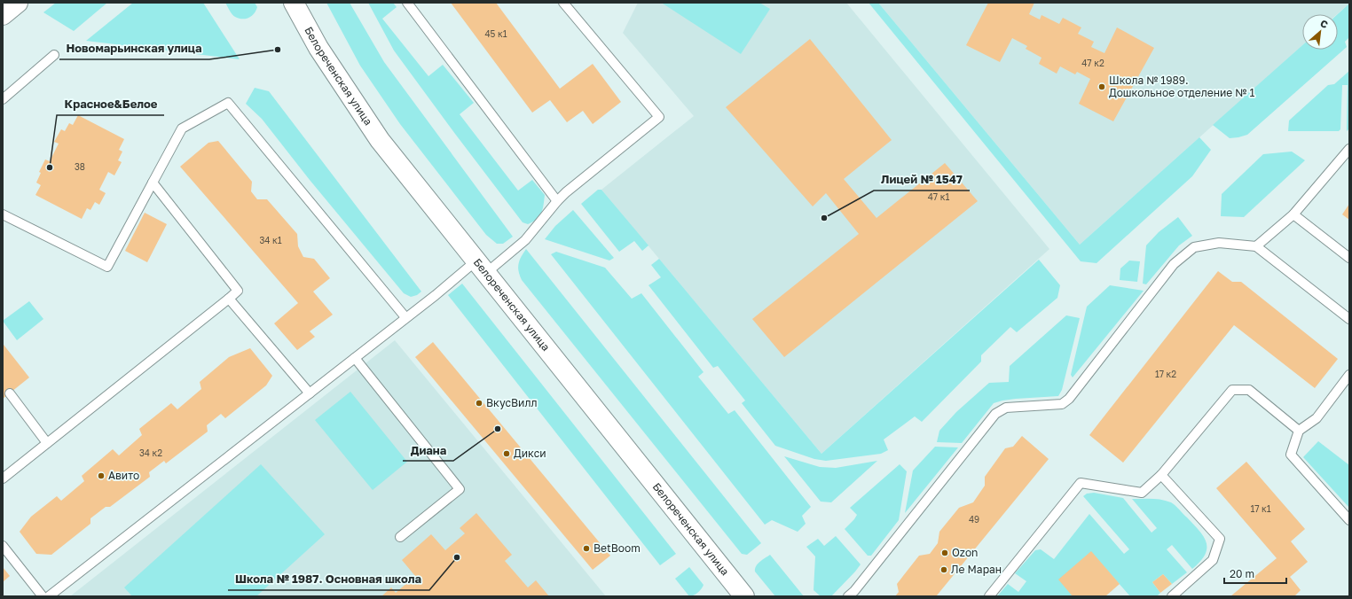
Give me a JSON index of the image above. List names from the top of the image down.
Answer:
{
  "streets": {
    "main road": ["Белореченская улица"]
  },
  "places": [
    "Новомарьинская улица",
    "Школа № 1989. Дошкольное отделение № 1",
    "Красное&Белое",
    "Лицей № 1547",
    "ВкусВилл",
    "Диана",
    "Дикси",
    "Авито",
    "BetBoom",
    "Ozon",
    "Школа № 1987. Основная школа",
    "Ле Маран"
  ],
  "house_numbers": [
    "45 к1",
    "47 к2",
    "38",
    "47 к1",
    "34 к1",
    "17 к2",
    "34 к2",
    "17 к1",
    "49"
  ],
  "scale_bar": "20 m",
  "north": "top right"
}
